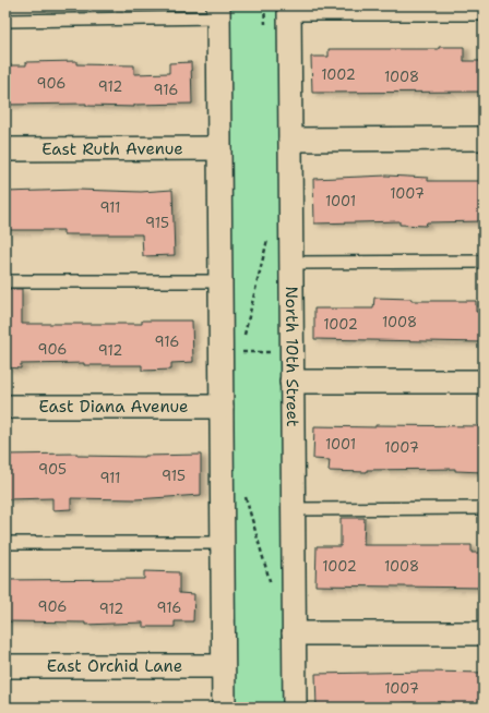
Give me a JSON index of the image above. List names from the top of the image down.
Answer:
{
  "streets": {
    "street": [
      "East Ruth Avenue",
      "North 10th Street",
      "East Diana Avenue",
      "East Orchid Lane"
    ]
  },
  "house_numbers": [
    "1002",
    "1008",
    "906",
    "912",
    "916",
    "1007",
    "1001",
    "911",
    "915",
    "1008",
    "1002",
    "916",
    "906",
    "912",
    "1001",
    "1007",
    "905",
    "915",
    "911",
    "1002",
    "1008",
    "906",
    "916",
    "912",
    "1007"
  ]
}
